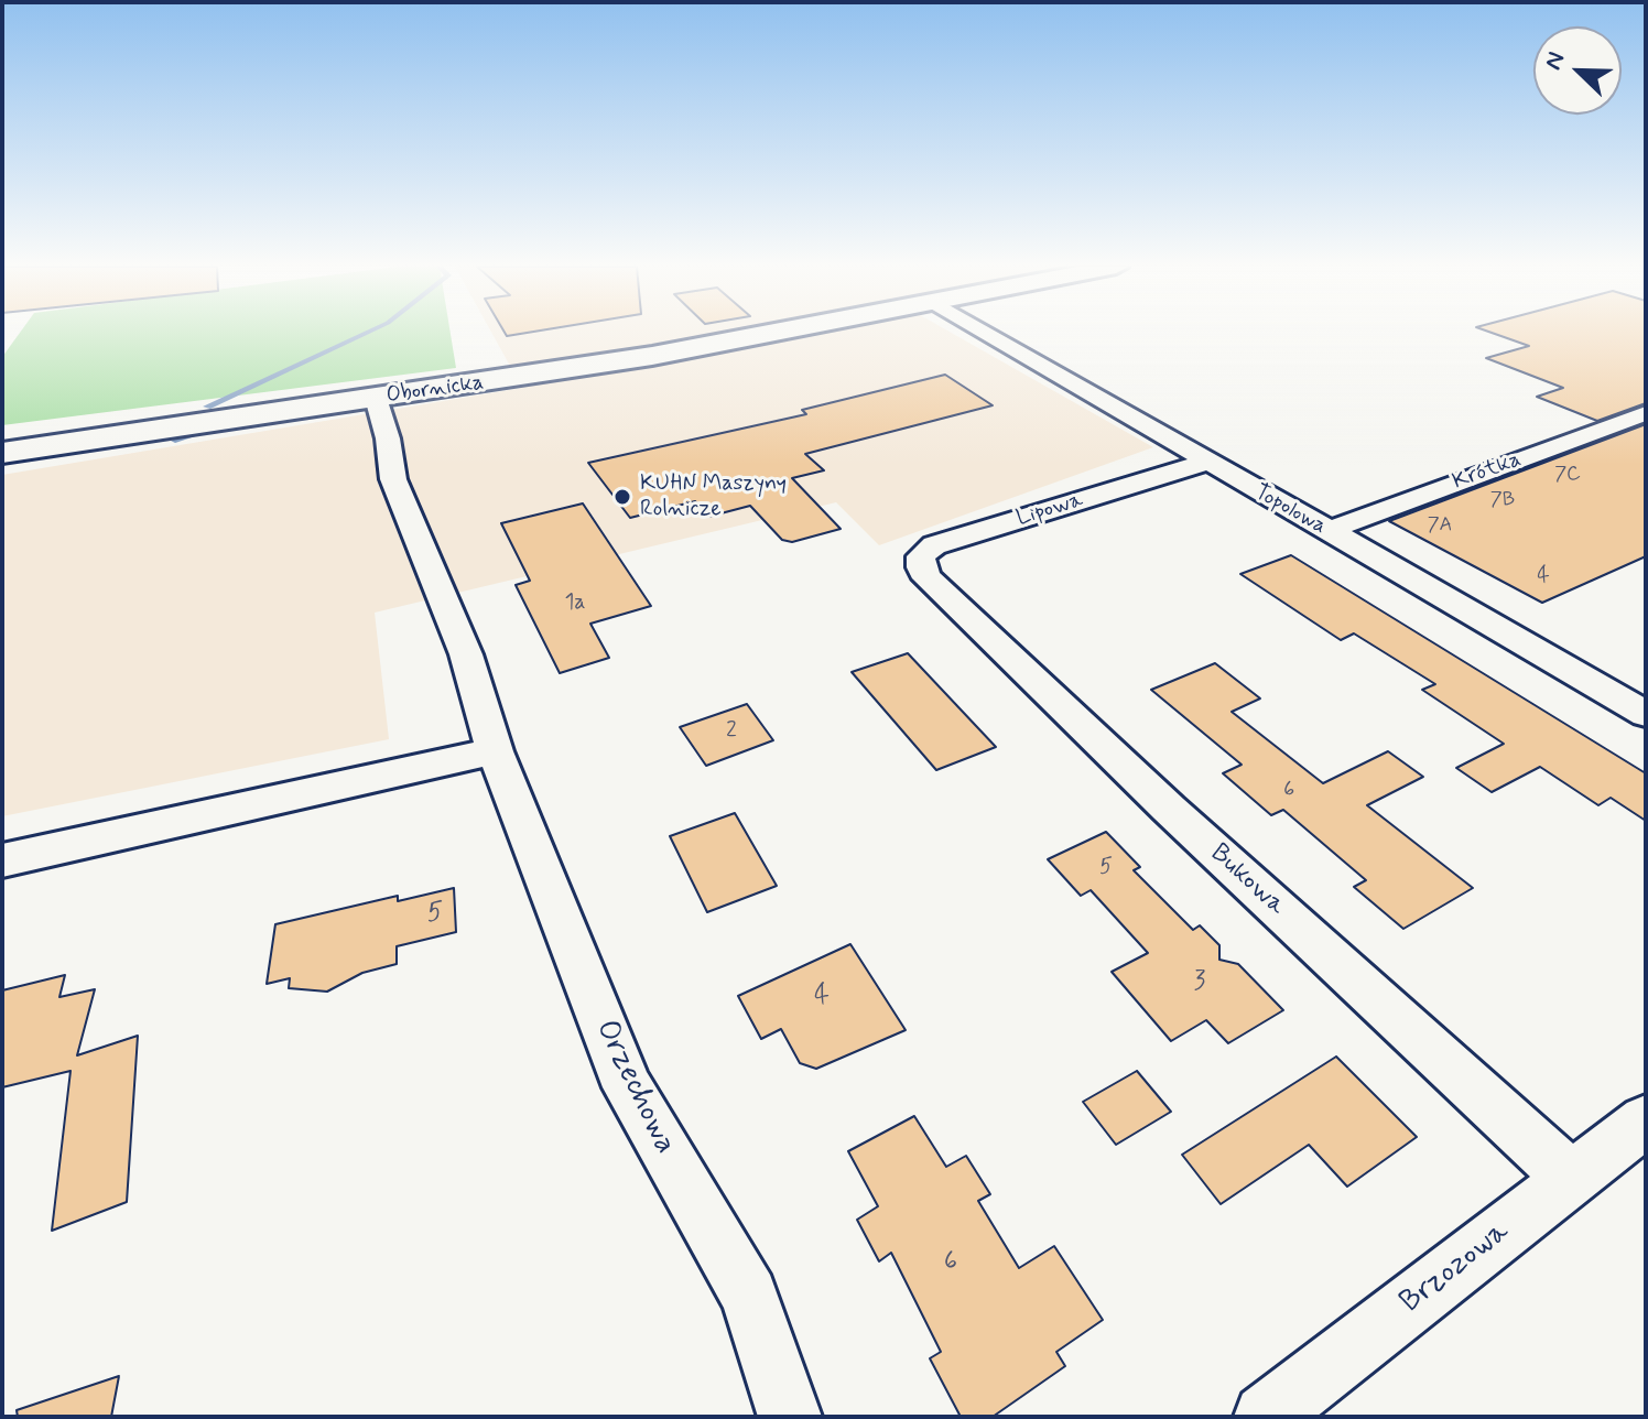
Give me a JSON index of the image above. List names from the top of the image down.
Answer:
{
  "streets": {
    "main road": ["Obornicka"],
    "street": [
      "Krótka",
      "Lipowa",
      "Topolowa",
      "Bukowa",
      "Orzechowa",
      "Brzozowa"
    ]
  },
  "crossings": [
    ["Obornicka", "Orzechowa"],
    ["Krótka", "Topolowa"],
    ["Lipowa", "Topolowa"],
    ["Lipowa", "Bukowa"],
    ["Bukowa", "Brzozowa"]
  ],
  "places": ["KUHN Maszyny Rolnicze"],
  "house_numbers": [
    "7C",
    "7B",
    "7A",
    "4",
    "1a",
    "2",
    "6",
    "5",
    "5",
    "3",
    "4",
    "6"
  ],
  "north": "top left"
}
